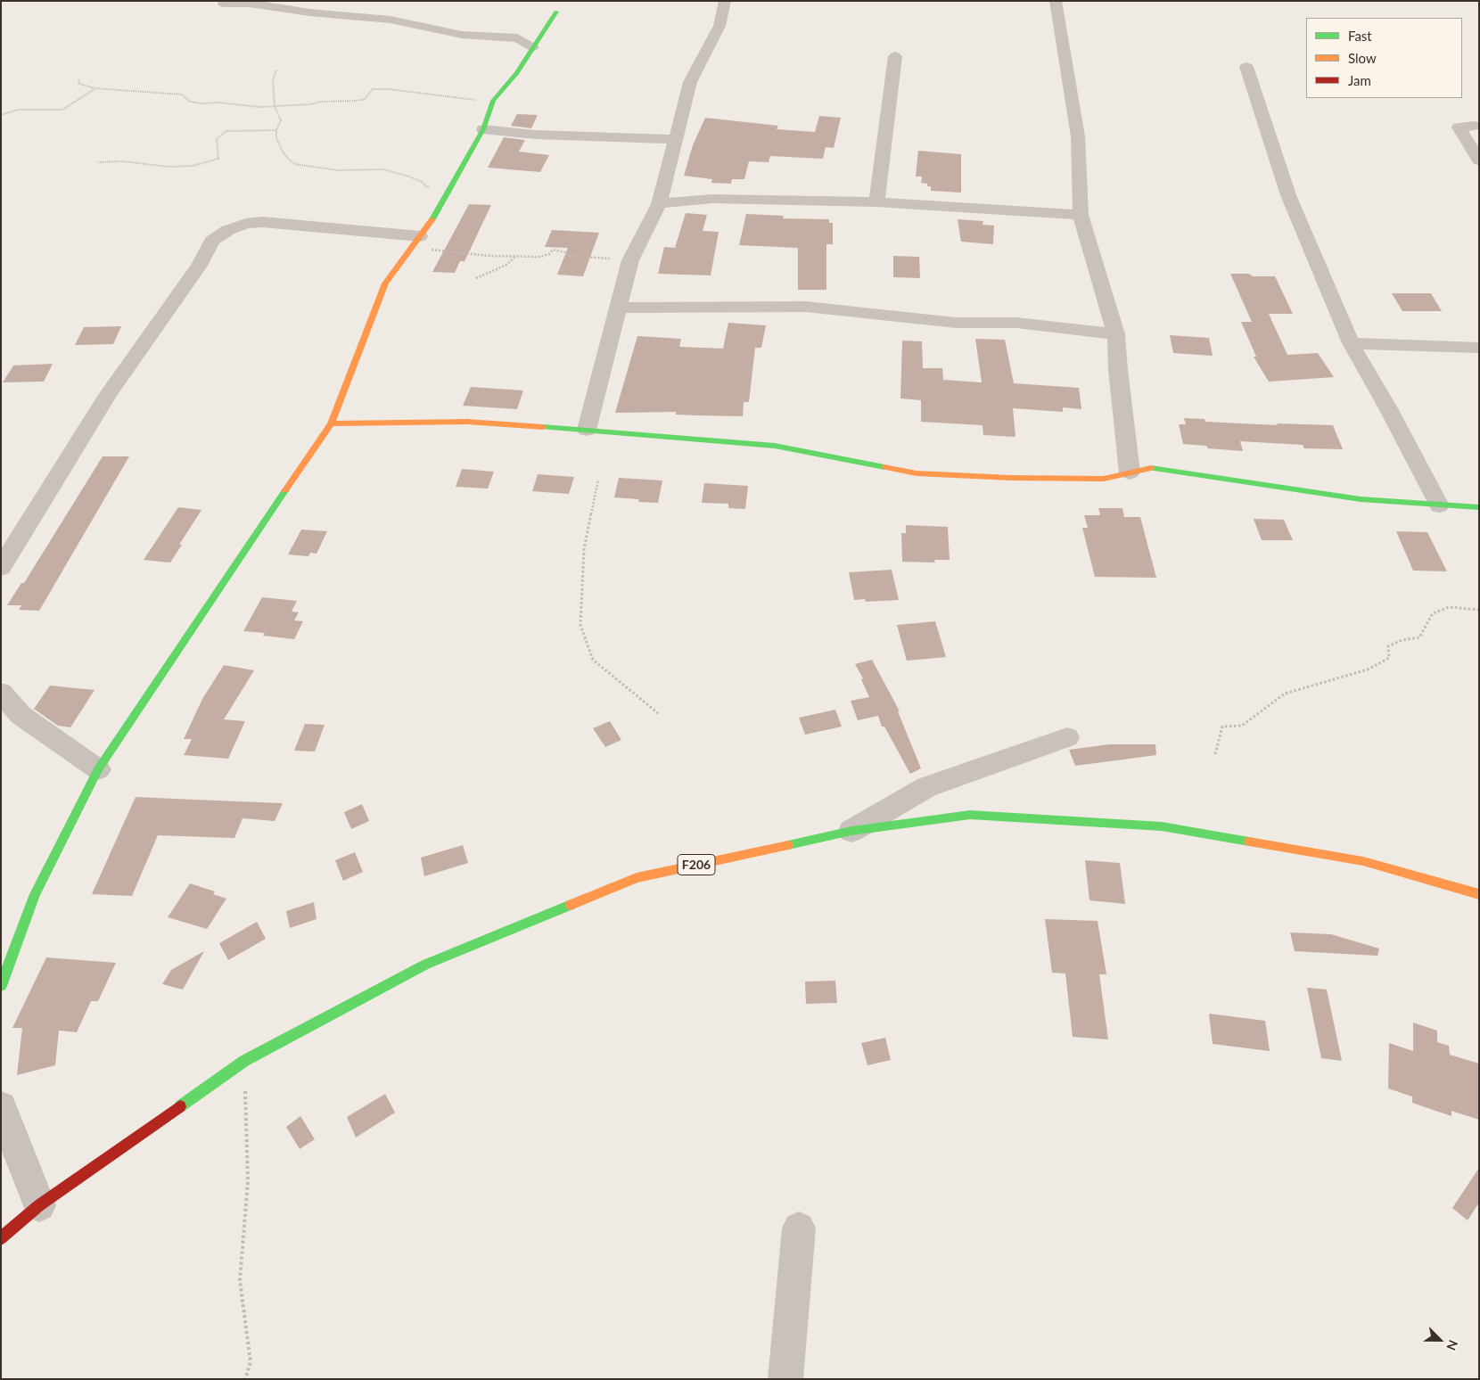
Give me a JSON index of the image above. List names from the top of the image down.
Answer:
{
  "streets": {
    "street": ["F206"]
  },
  "legend": ["Fast", "Slow", "Jam"],
  "north": "bottom right"
}
